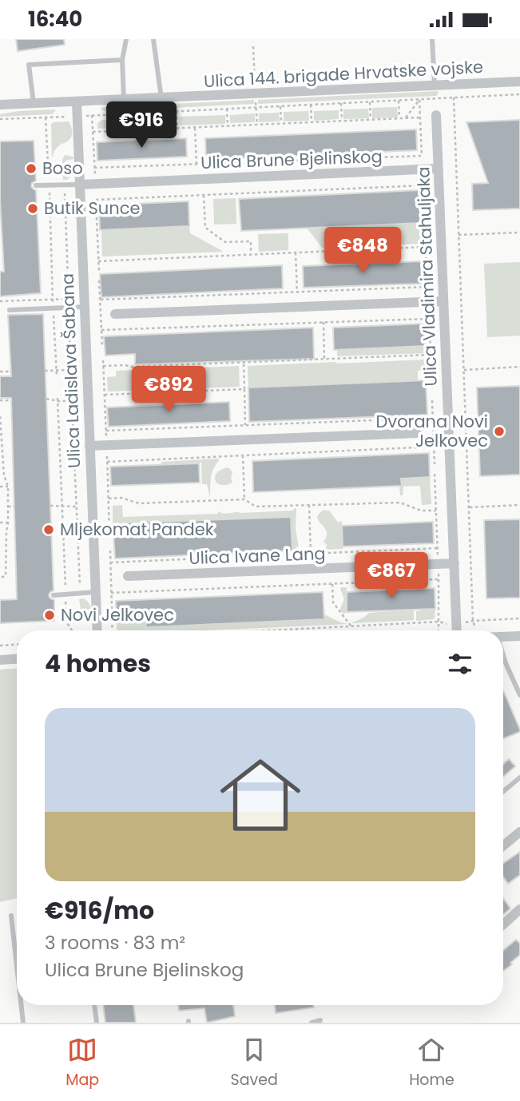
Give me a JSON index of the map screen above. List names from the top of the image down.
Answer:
{
  "streets": {
    "street": [
      "Ulica 144. brigade Hrvatske vojske",
      "Ulica Brune Bjelinskog",
      "Ulica Vladimira Stahuljaka",
      "Ulica Ladislava Šabana",
      "Ulica Ivane Lang"
    ]
  },
  "crossings": [
    ["Ulica 144. brigade Hrvatske vojske", "Ulica Ladislava Šabana"],
    ["Ulica Brune Bjelinskog", "Ulica Vladimira Stahuljaka"],
    ["Ulica Brune Bjelinskog", "Ulica Ladislava Šabana"],
    ["Ulica Vladimira Stahuljaka", "Ulica Ivane Lang"]
  ],
  "places": [
    "Boso",
    "Butik Sunce",
    "Dvorana Novi Jelkovec",
    "Mljekomat Pandek",
    "Novi Jelkovec"
  ],
  "page": {
    "status": "16:40",
    "price": [
      "€916",
      "€848",
      "€892",
      "€867"
    ],
    "heading": "4 homes",
    "list": [
      {
        "name": "€916/mo",
        "note": "3 rooms · 83 m² · Ulica Brune Bjelinskog"
      }
    ],
    "tabs": ["Map", "Saved", "Home"]
  }
}
